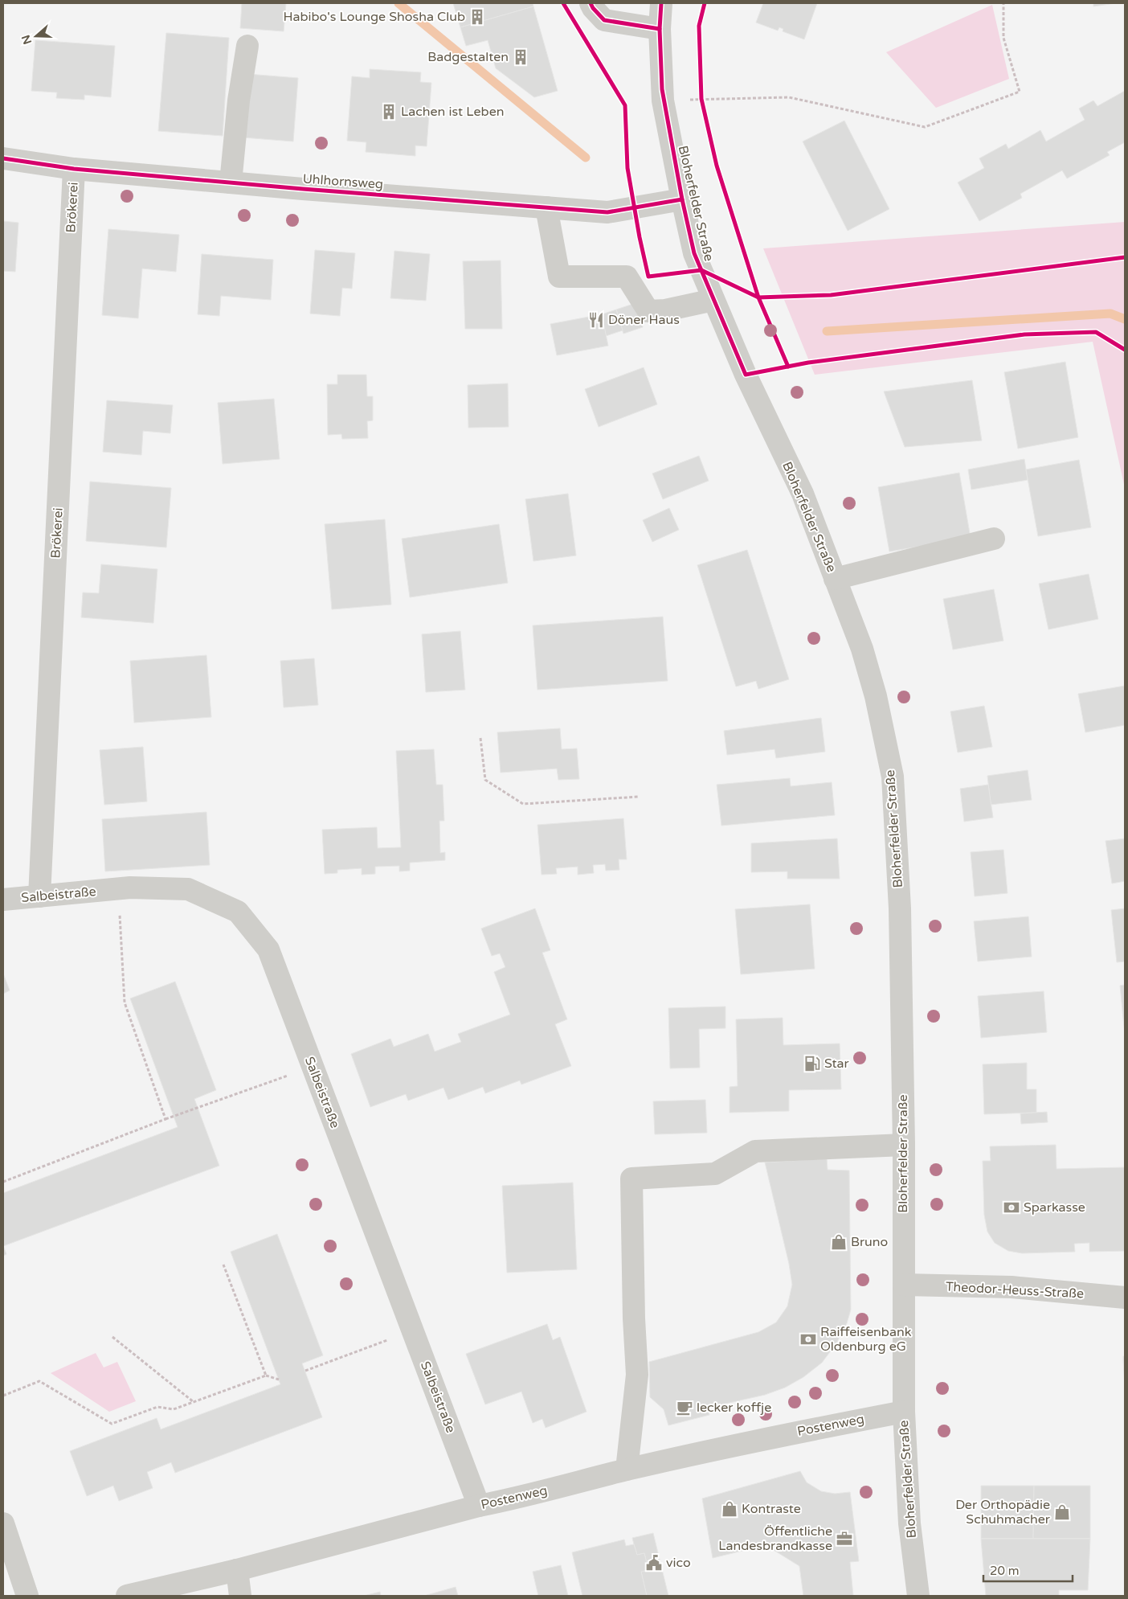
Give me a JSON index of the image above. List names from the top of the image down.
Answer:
{
  "streets": {
    "street": [
      "Uhlhornsweg",
      "Bloherfelder Straße",
      "Brökerei",
      "Salbeistraße",
      "Theodor-Heuss-Straße",
      "Postenweg"
    ]
  },
  "crossings": [
    ["Uhlhornsweg", "Bloherfelder Straße"],
    ["Uhlhornsweg", "Brökerei"],
    ["Bloherfelder Straße", "Theodor-Heuss-Straße"],
    ["Bloherfelder Straße", "Postenweg"],
    ["Brökerei", "Salbeistraße"],
    ["Salbeistraße", "Postenweg"]
  ],
  "places": {
    "building": ["Habibo's Lounge Shosha Club", "Badgestalten", "Lachen ist Leben"],
    "restaurant": ["Döner Haus"],
    "fuel station": ["Star"],
    "bank": ["Sparkasse", "Raiffeisenbank Oldenburg eG"],
    "shop": ["Bruno", "Kontraste", "Der Orthopädie Schuhmacher"],
    "cafe": ["lecker koffje"],
    "office": ["Öffentliche Landesbrandkasse"],
    "public building": ["vico"]
  },
  "scale_bar": "20 m",
  "north": "left"
}
